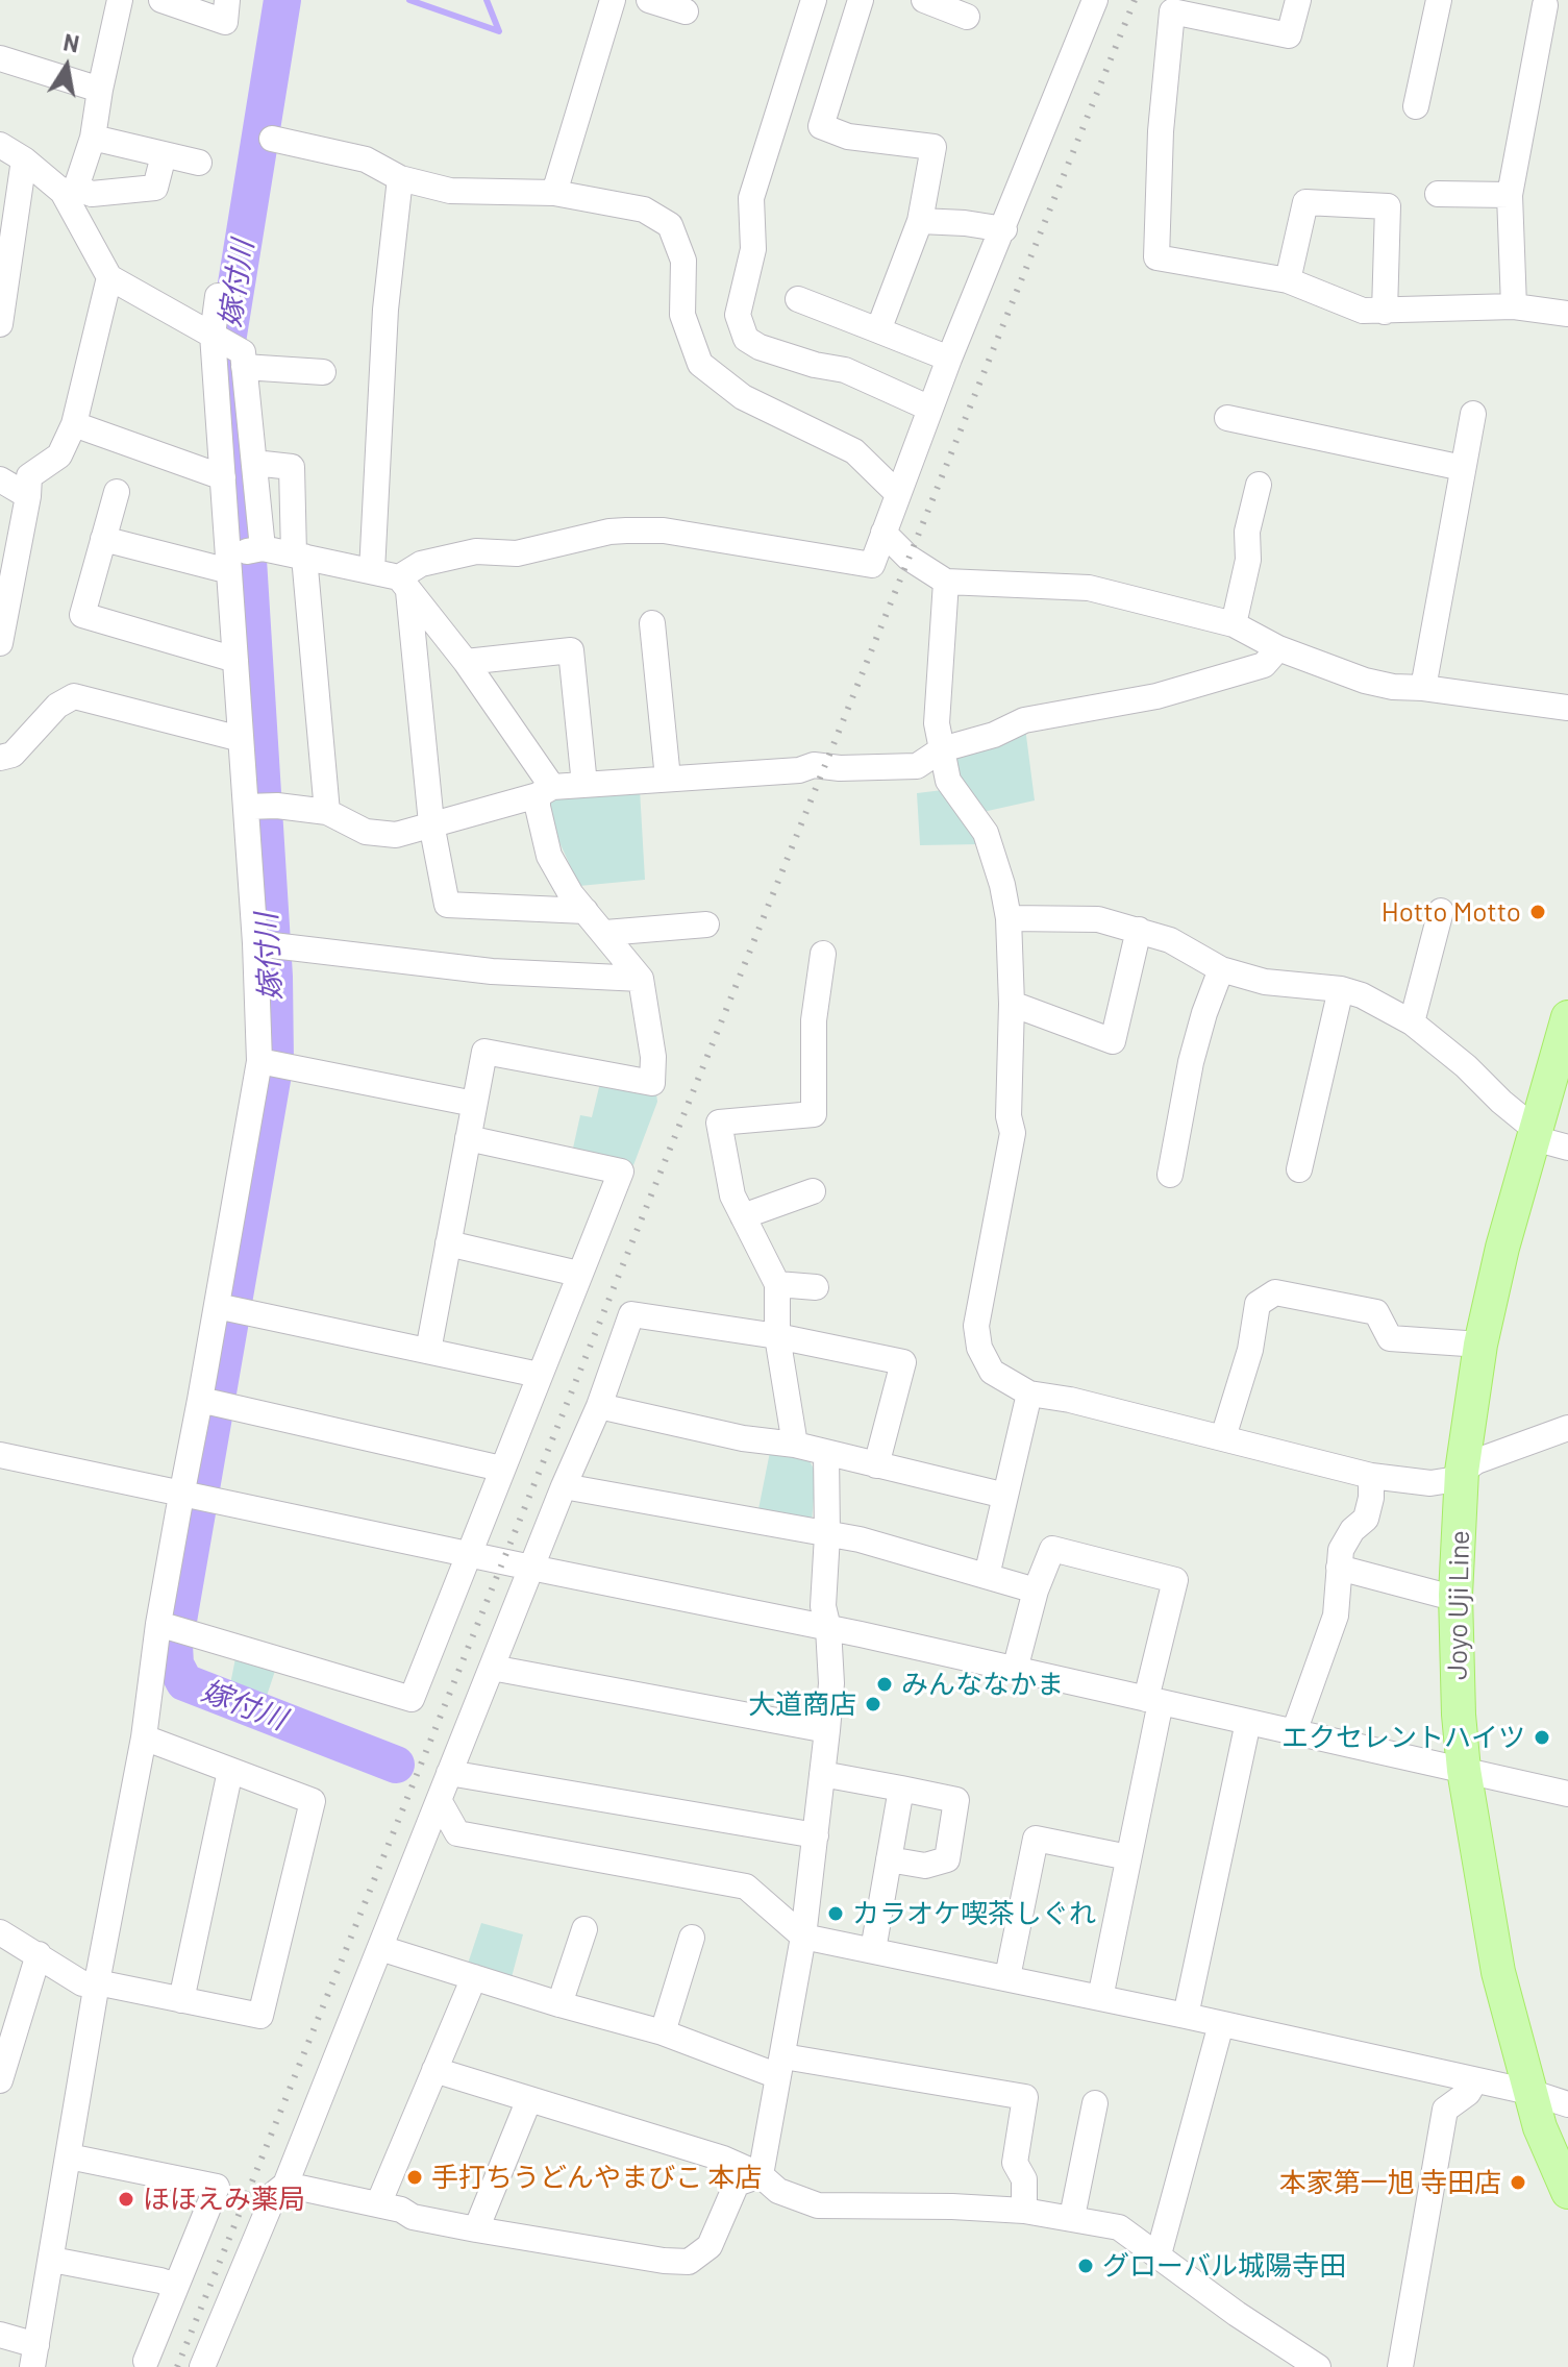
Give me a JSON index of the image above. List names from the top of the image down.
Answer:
{
  "streets": {
    "main road": ["Joyo Uji Line"]
  },
  "water": ["嫁付川"],
  "places": [
    "Hotto Motto",
    "みんななかま",
    "大道商店",
    "エクセレントハイツ",
    "カラオケ喫茶しぐれ",
    "手打ちうどんやまびこ 本店",
    "本家第一旭 寺田店",
    "ほほえみ薬局",
    "グローバル城陽寺田"
  ],
  "north": "top"
}
